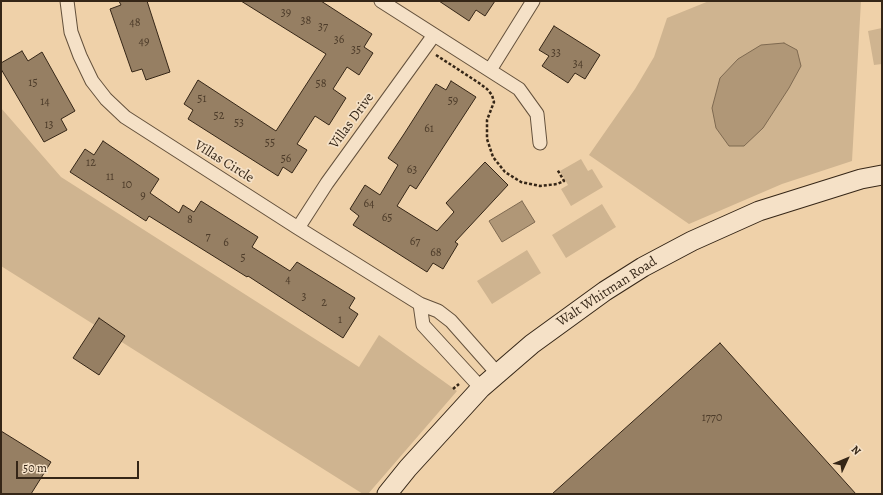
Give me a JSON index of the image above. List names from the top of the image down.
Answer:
{
  "streets": {
    "main road": ["Walt Whitman Road"],
    "street": ["Villas Drive", "Villas Circle"]
  },
  "crossings": [
    ["Villas Drive", "Villas Circle"],
    ["Villas Circle", "Walt Whitman Road"]
  ],
  "house_numbers": [
    "39",
    "38",
    "48",
    "37",
    "36",
    "49",
    "35",
    "33",
    "34",
    "15",
    "58",
    "51",
    "59",
    "14",
    "52",
    "53",
    "13",
    "61",
    "55",
    "56",
    "12",
    "63",
    "11",
    "10",
    "9",
    "64",
    "65",
    "8",
    "7",
    "67",
    "6",
    "68",
    "5",
    "4",
    "3",
    "2",
    "1",
    "1770"
  ],
  "scale_bar": "50 m",
  "north": "top right"
}
